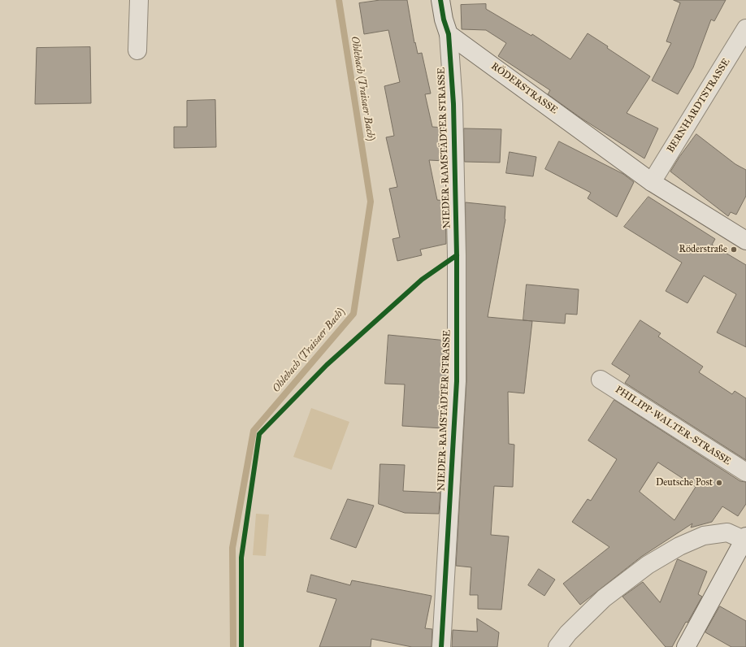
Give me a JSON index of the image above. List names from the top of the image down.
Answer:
{
  "streets": {
    "street": [
      "RÖDERSTRASSE",
      "BERNHARDTSTRASSE",
      "NIEDER-RAMSTÄDTER STRASSE",
      "PHILIPP-WALTER-STRASSE"
    ]
  },
  "crossings": [
    ["RÖDERSTRASSE", "BERNHARDTSTRASSE"],
    ["RÖDERSTRASSE", "NIEDER-RAMSTÄDTER STRASSE"]
  ],
  "water": ["Ohlebach (Traisaer Bach)"],
  "places": ["Röderstraße", "Deutsche Post"]
}
